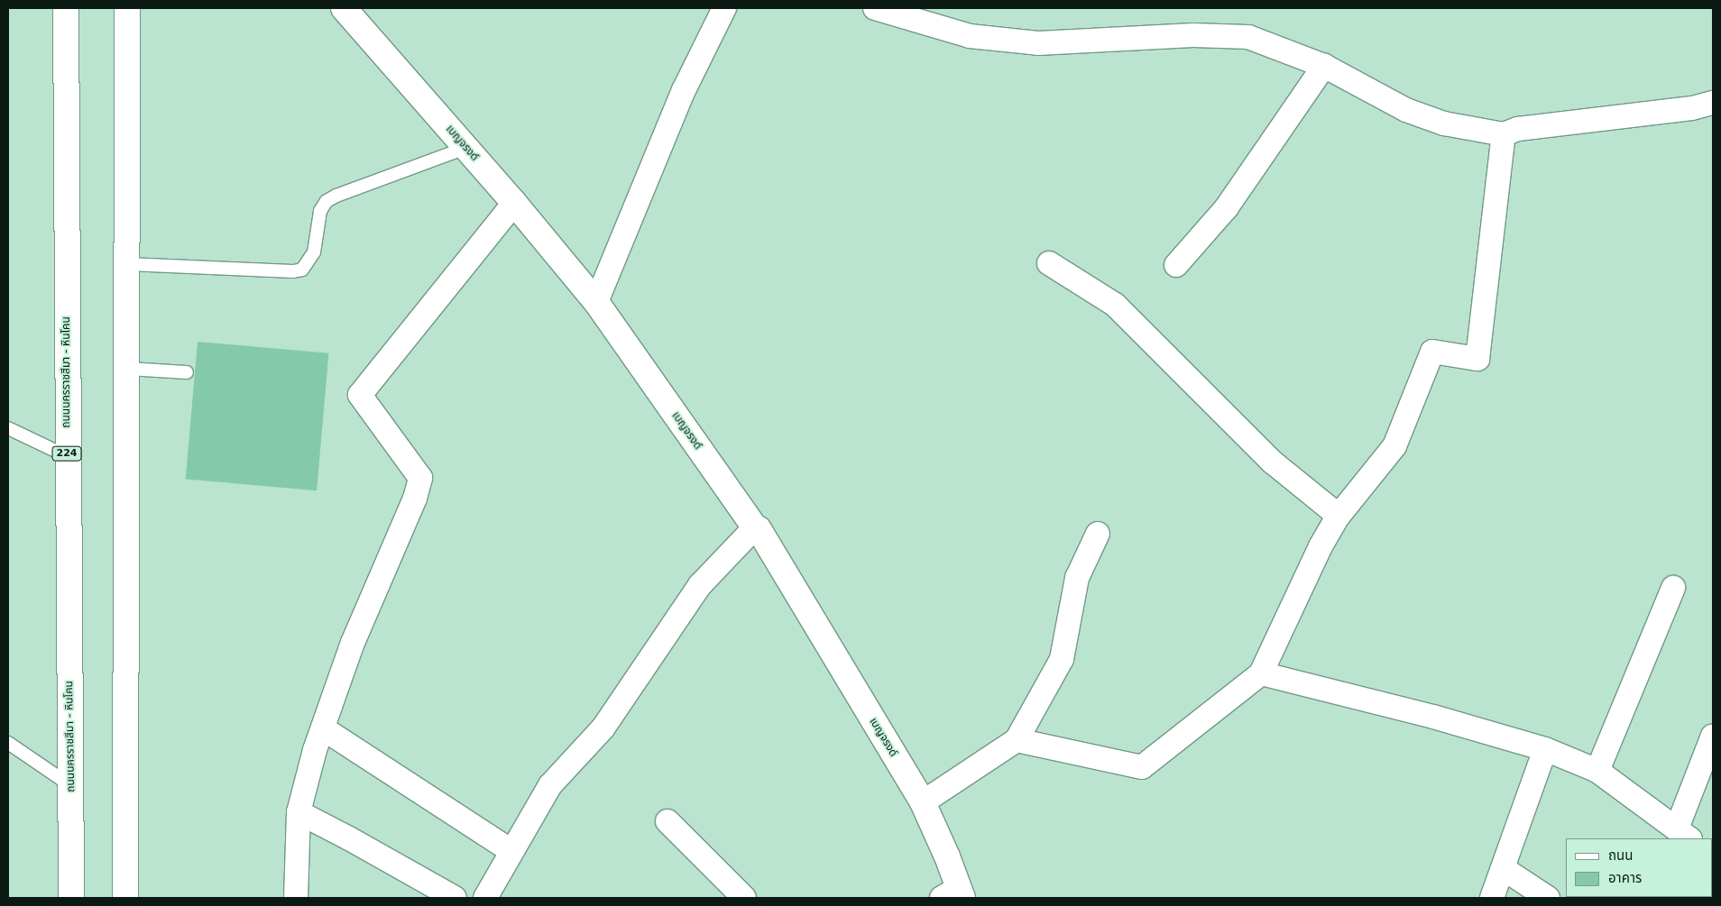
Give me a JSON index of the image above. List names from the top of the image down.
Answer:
{
  "streets": {
    "main road": ["เบญจรงด์", "ถนนนครราชสีมา - หินโคน", "224"]
  },
  "legend": ["ถนน", "อาคาร"]
}
